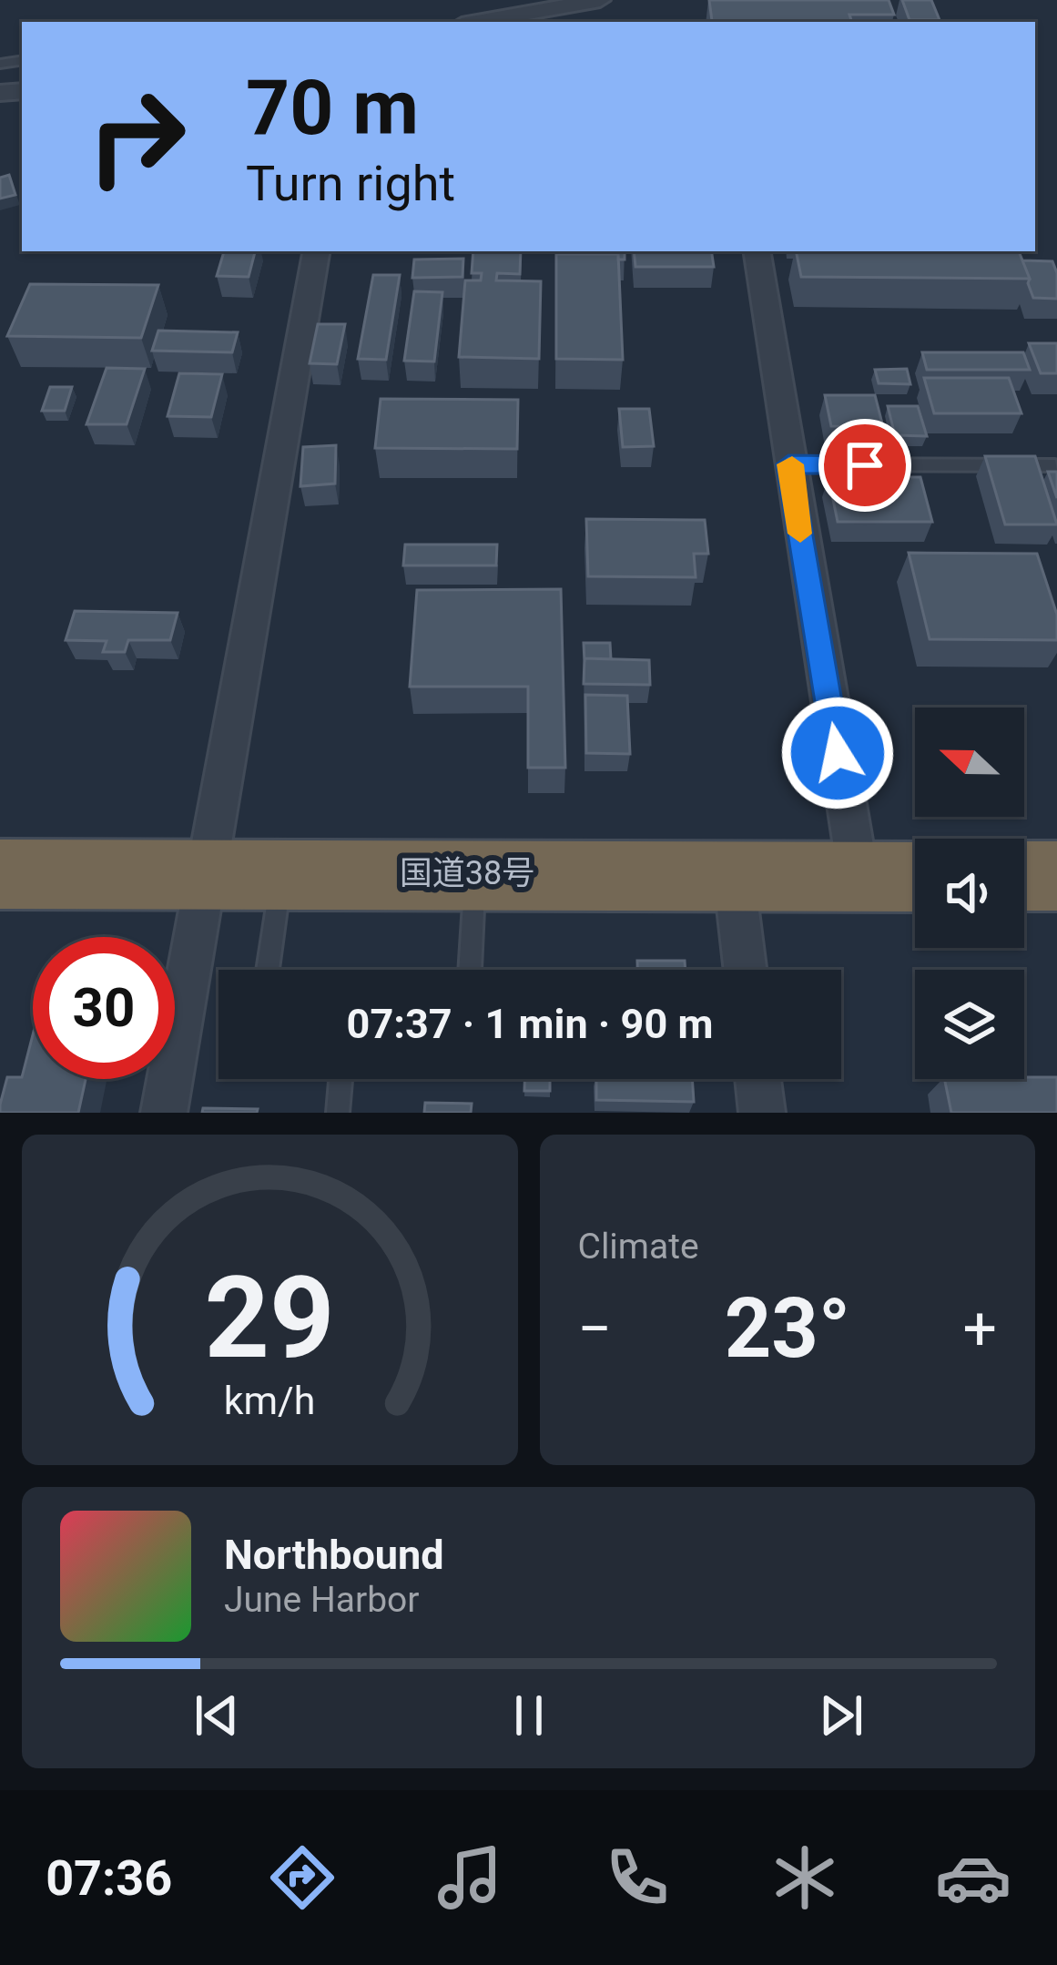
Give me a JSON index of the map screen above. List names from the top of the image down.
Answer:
{
  "streets": {
    "highway": ["国道38号"]
  },
  "north": "left",
  "page": {
    "turn": ["70 m", "Turn right"],
    "limit": "30",
    "trip": "07:37 · 1 min · 90 m",
    "tile": "Climate",
    "heat": ["−", "23°", "+"],
    "song": ["Northbound", "June Harbor"],
    "tabs": "07:36",
    "gauge": ["29", "km/h"]
  }
}
